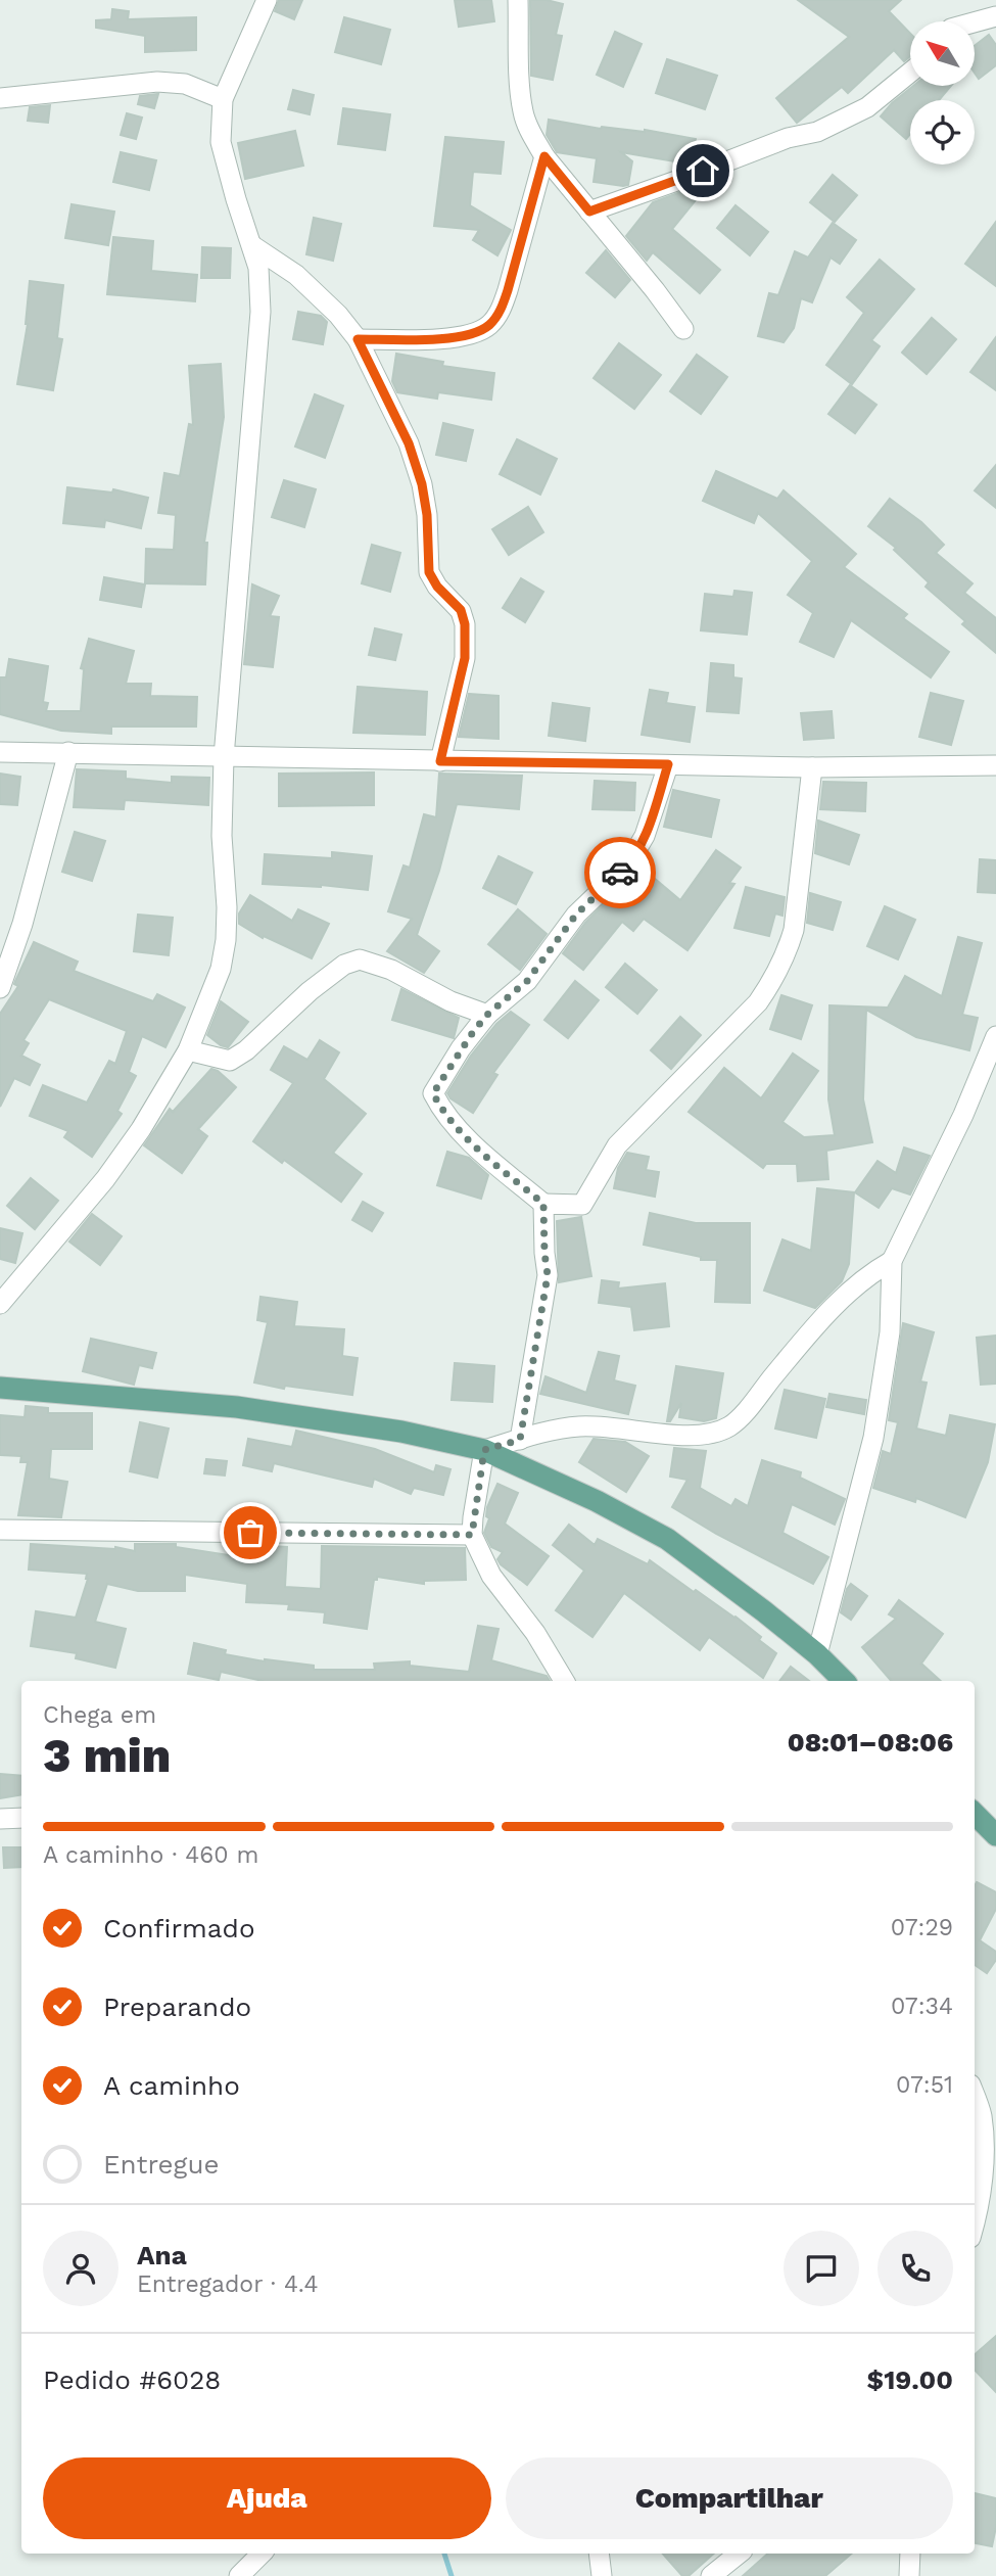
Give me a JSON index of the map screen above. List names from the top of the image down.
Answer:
{
  "north": "top left",
  "page": {
    "heading": ["3 min", "Chega em", "08:01–08:06"],
    "panel": [
      "Ana",
      "Entregador · 4.4",
      "Pedido #6028",
      "$19.00"
    ],
    "bar": "A caminho · 460 m",
    "list": [
      ["Confirmado", "07:29"],
      ["Preparando", "07:34"],
      ["A caminho", "07:51"],
      "Entregue"
    ],
    "buttons": ["Ajuda", "Compartilhar"]
  }
}
